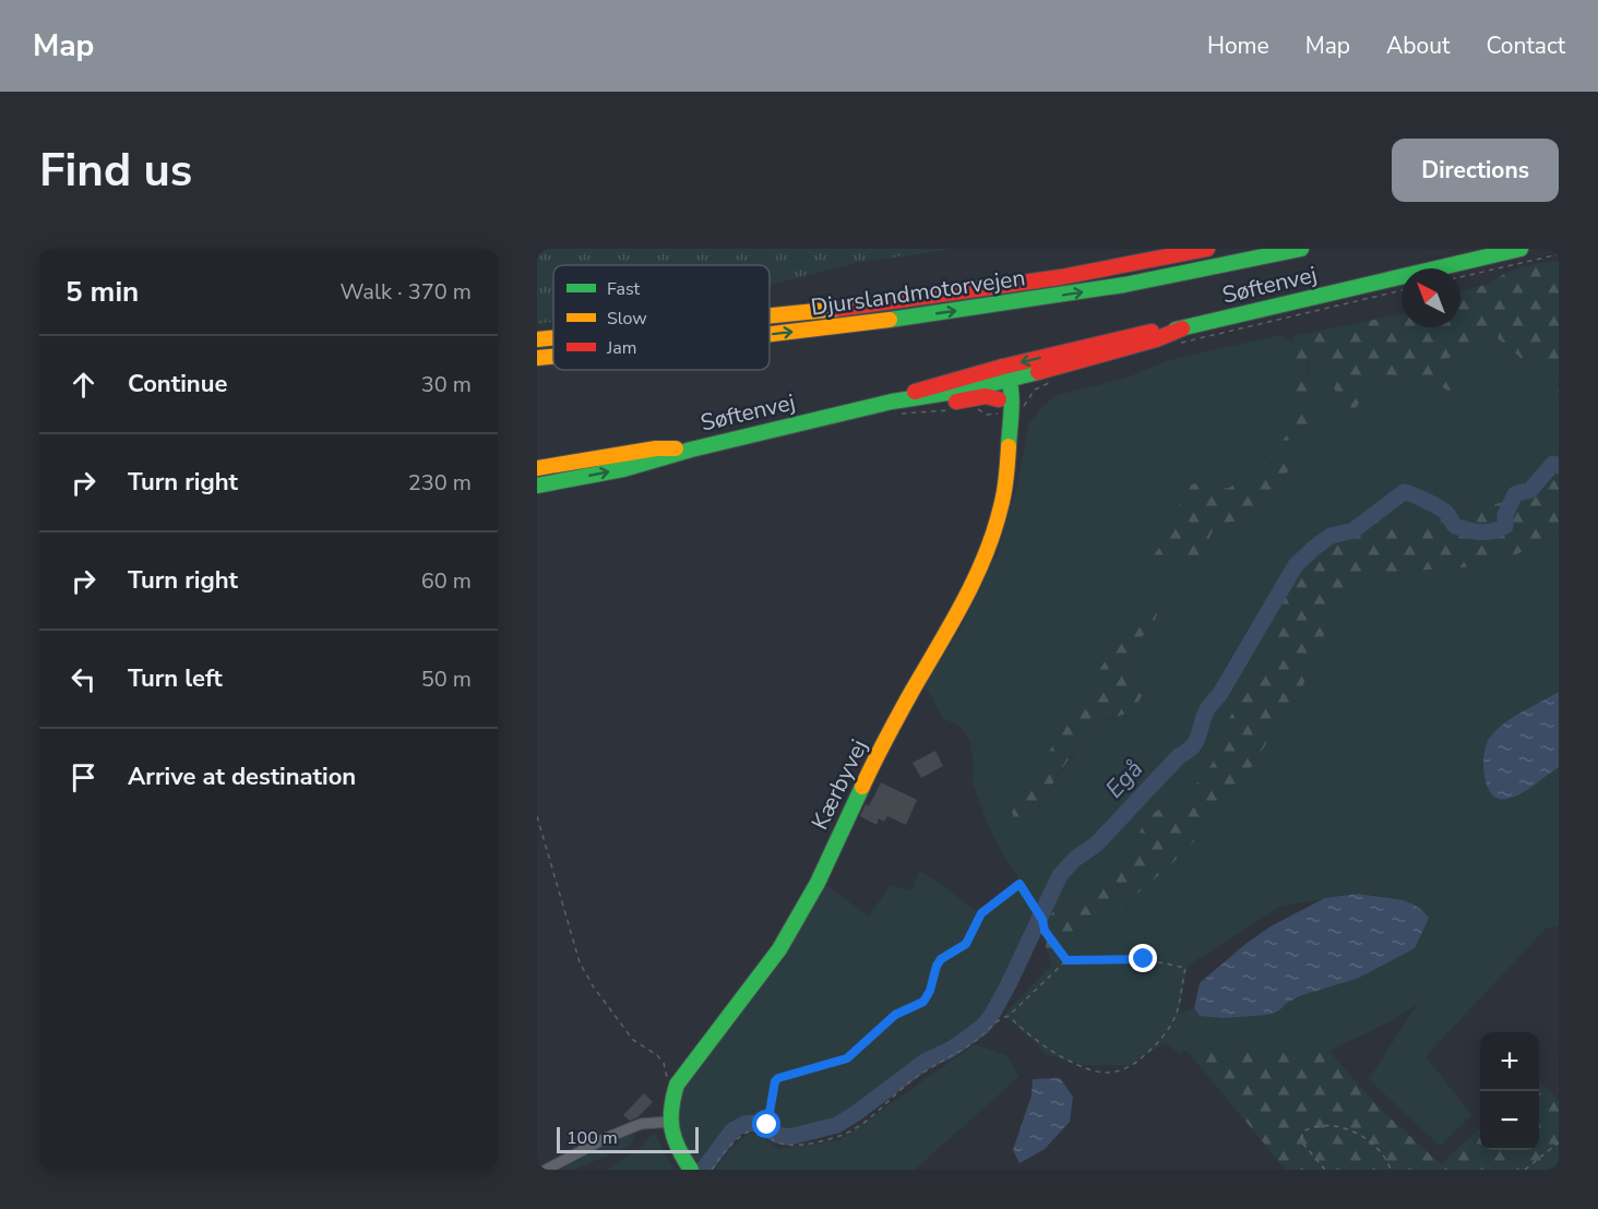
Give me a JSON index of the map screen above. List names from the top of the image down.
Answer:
{
  "streets": {
    "main road": ["Søftenvej", "Djurslandmotorvejen", "Kærbyvej"]
  },
  "water": ["Egå"],
  "legend": ["Fast", "Slow", "Jam"],
  "scale_bar": "100 m",
  "north": "top left",
  "page": {
    "header": "Map",
    "nav": [
      "Home",
      "Map",
      "About",
      "Contact"
    ],
    "buttons": "Directions",
    "title": "Find us",
    "heading": ["5 min", "Walk · 370 m"],
    "list": [
      ["Continue", "30 m"],
      ["Turn right", "230 m"],
      ["Turn right", "60 m"],
      ["Turn left", "50 m"],
      "Arrive at destination"
    ],
    "map_buttons": ["+", "−"],
    "scale": "100 m"
  }
}
